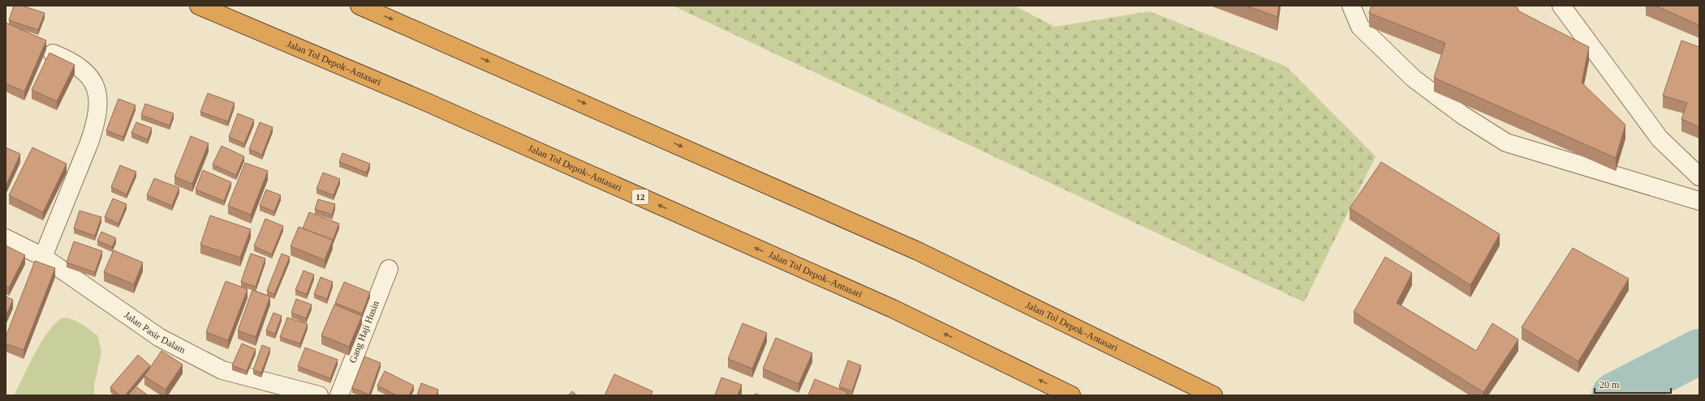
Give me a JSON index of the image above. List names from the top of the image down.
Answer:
{
  "streets": {
    "highway": ["Jalan Tol Depok–Antasari", "12"],
    "street": ["Jalan Pasir Dalam", "Gang Haji Husin"]
  },
  "scale_bar": "20 m"
}
